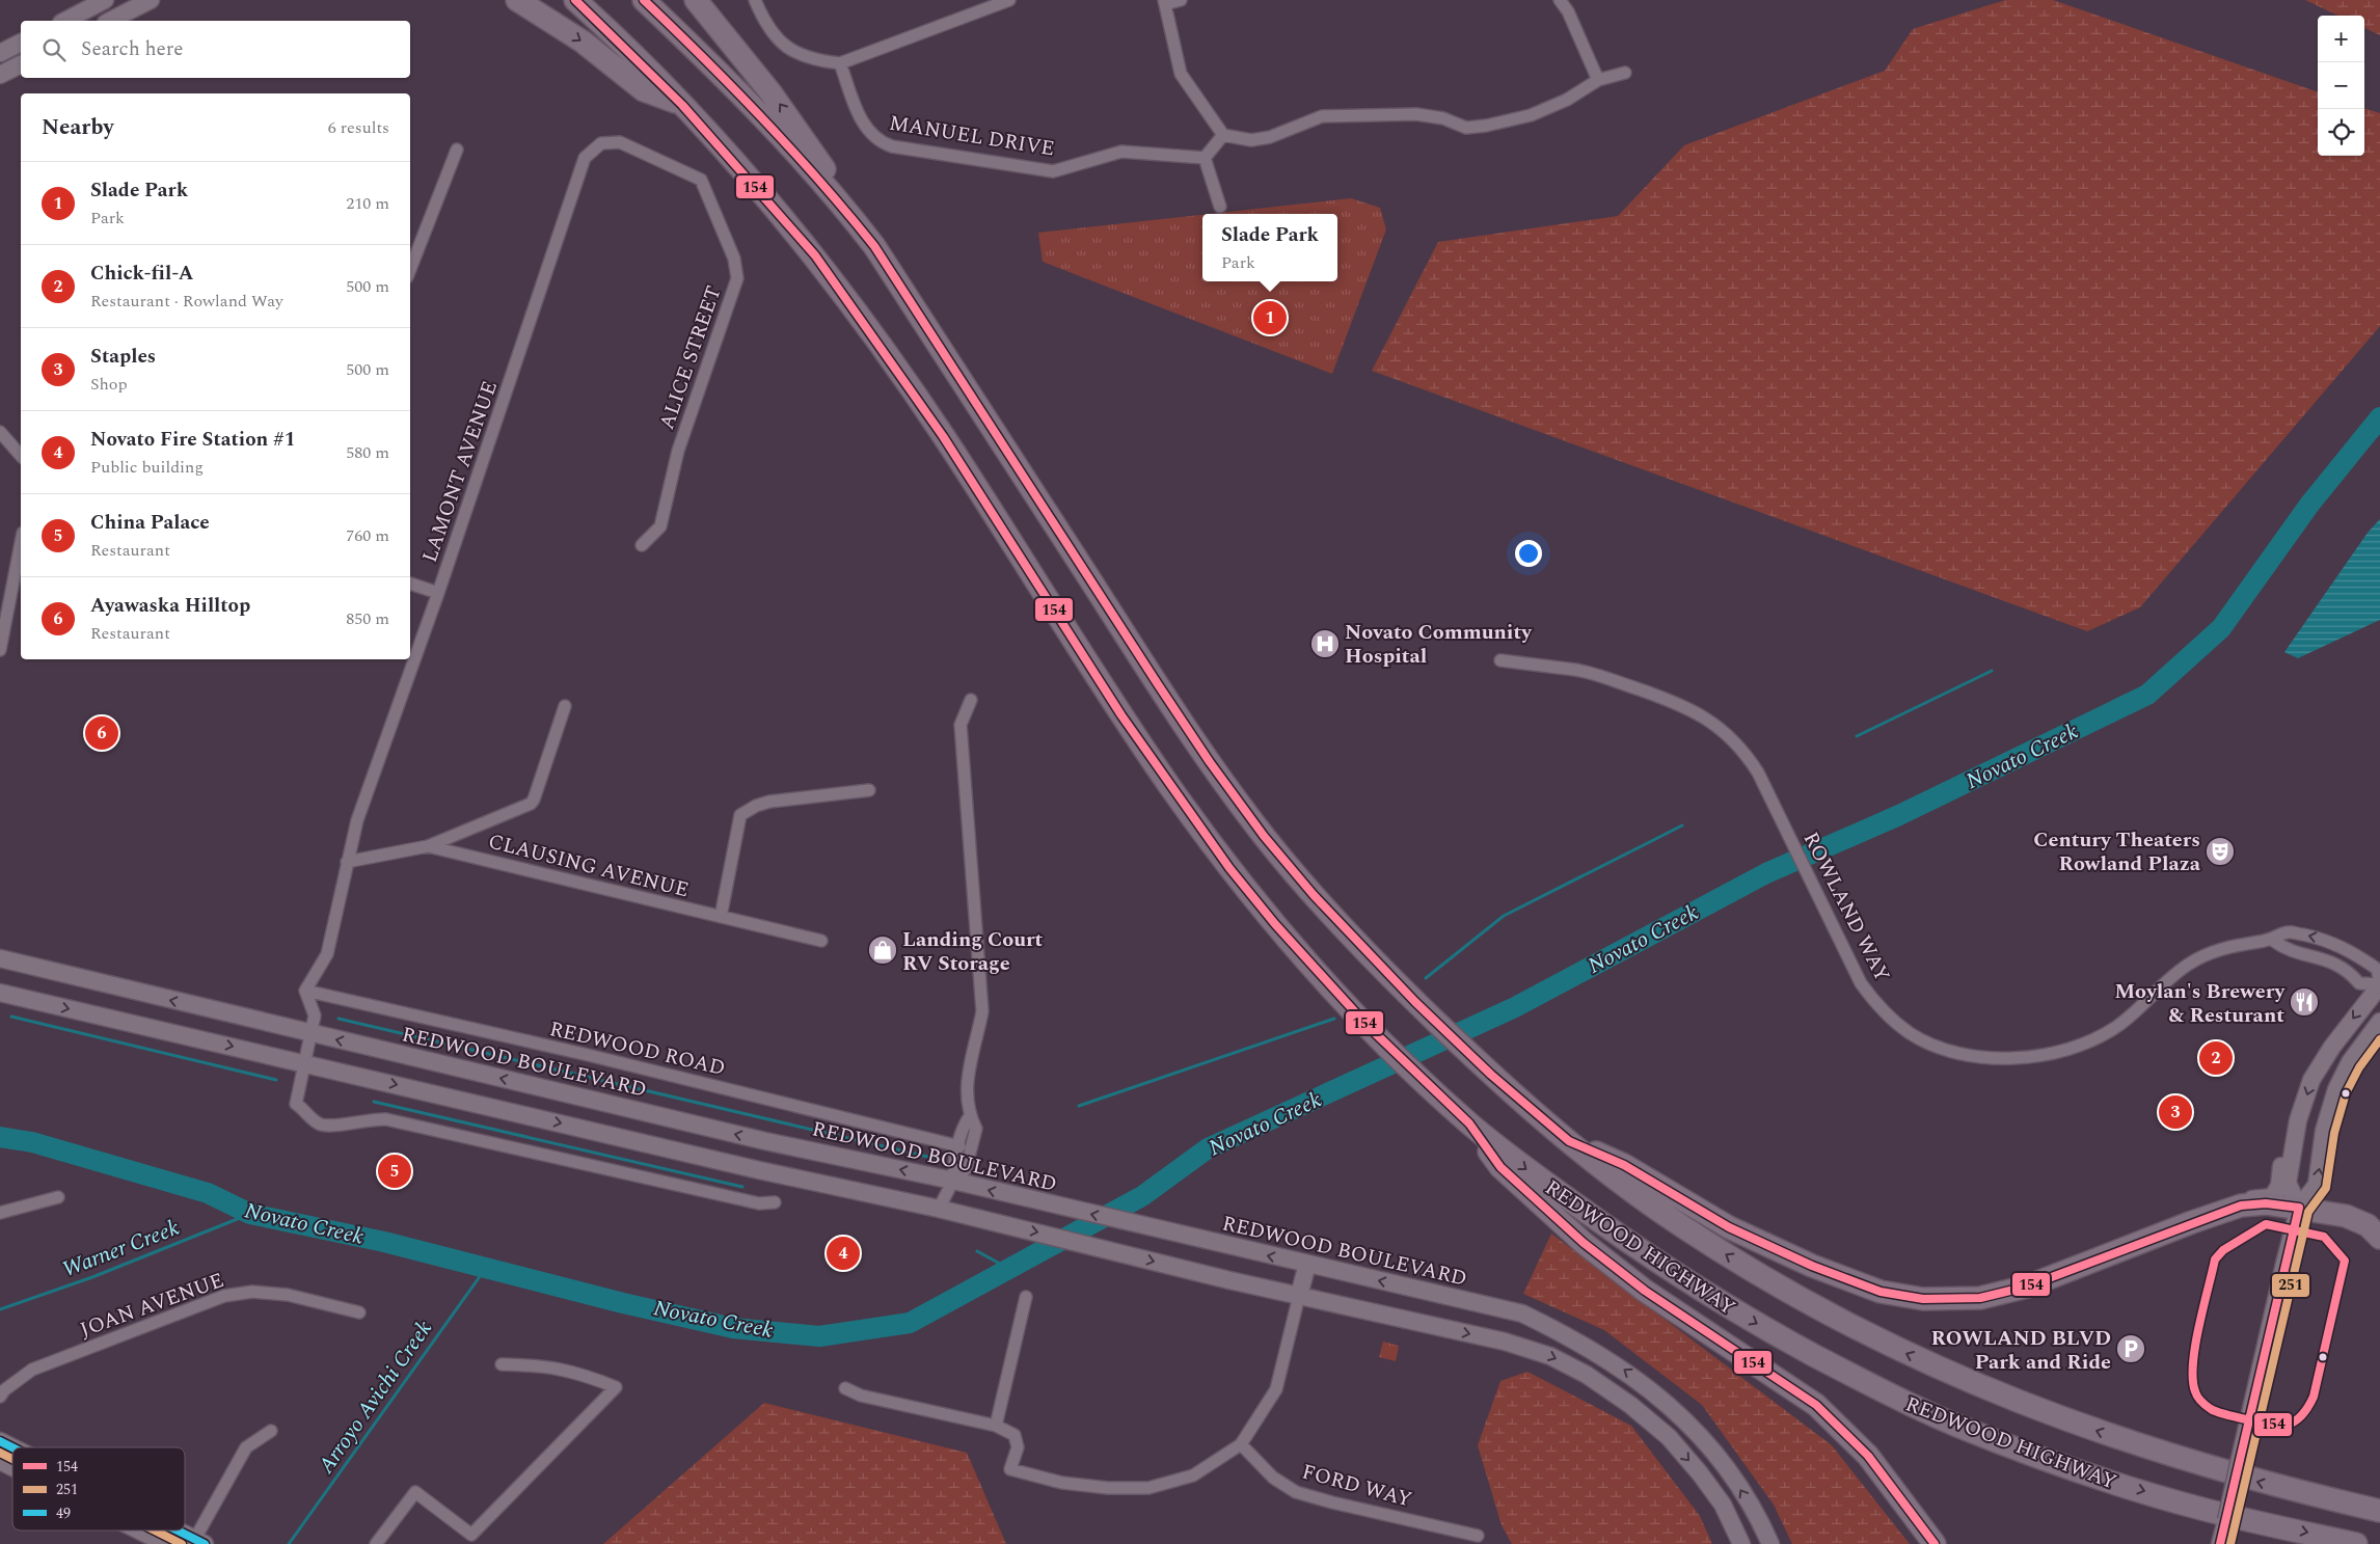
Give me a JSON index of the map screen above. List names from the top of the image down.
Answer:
{
  "streets": {
    "highway": ["REDWOOD HIGHWAY"],
    "main road": ["REDWOOD BOULEVARD"],
    "street": [
      "MANUEL DRIVE",
      "ALICE STREET",
      "LAMONT AVENUE",
      "CLAUSING AVENUE",
      "ROWLAND WAY",
      "REDWOOD ROAD",
      "JOAN AVENUE",
      "FORD WAY"
    ]
  },
  "crossings": [
    ["ALICE STREET", "LAMONT AVENUE"],
    ["LAMONT AVENUE", "CLAUSING AVENUE"],
    ["LAMONT AVENUE", "REDWOOD ROAD"]
  ],
  "water": ["Novato Creek", "Warner Creek", "Arroyo Avichi Creek"],
  "places": {
    "hospital": ["Novato Community Hospital"],
    "theatre": ["Century Theaters Rowland Plaza"],
    "shop": ["Landing Court RV Storage"],
    "restaurant": ["Moylan's Brewery & Resturant"],
    "parking": ["ROWLAND BLVD Park and Ride"]
  },
  "lines": ["transit line 154", "transit line 251", "transit line 49"],
  "legend": ["154", "251", "49"],
  "page": {
    "map_buttons": ["+", "−"],
    "search": "Search here",
    "heading": ["Nearby", "6 results"],
    "list": [
      {
        "mark": "1",
        "name": "Slade Park",
        "note": "Park",
        "value": "210 m"
      },
      {
        "mark": "2",
        "name": "Chick-fil-A",
        "note": "Restaurant · Rowland Way",
        "value": "500 m"
      },
      {
        "mark": "3",
        "name": "Staples",
        "note": "Shop",
        "value": "500 m"
      },
      {
        "mark": "4",
        "name": "Novato Fire Station #1",
        "note": "Public building",
        "value": "580 m"
      },
      {
        "mark": "5",
        "name": "China Palace",
        "note": "Restaurant",
        "value": "760 m"
      },
      {
        "mark": "6",
        "name": "Ayawaska Hilltop",
        "note": "Restaurant",
        "value": "850 m"
      }
    ],
    "popup": ["Slade Park", "Park"],
    "pins": [
      "1",
      "6",
      "2",
      "3",
      "5",
      "4"
    ]
  }
}
